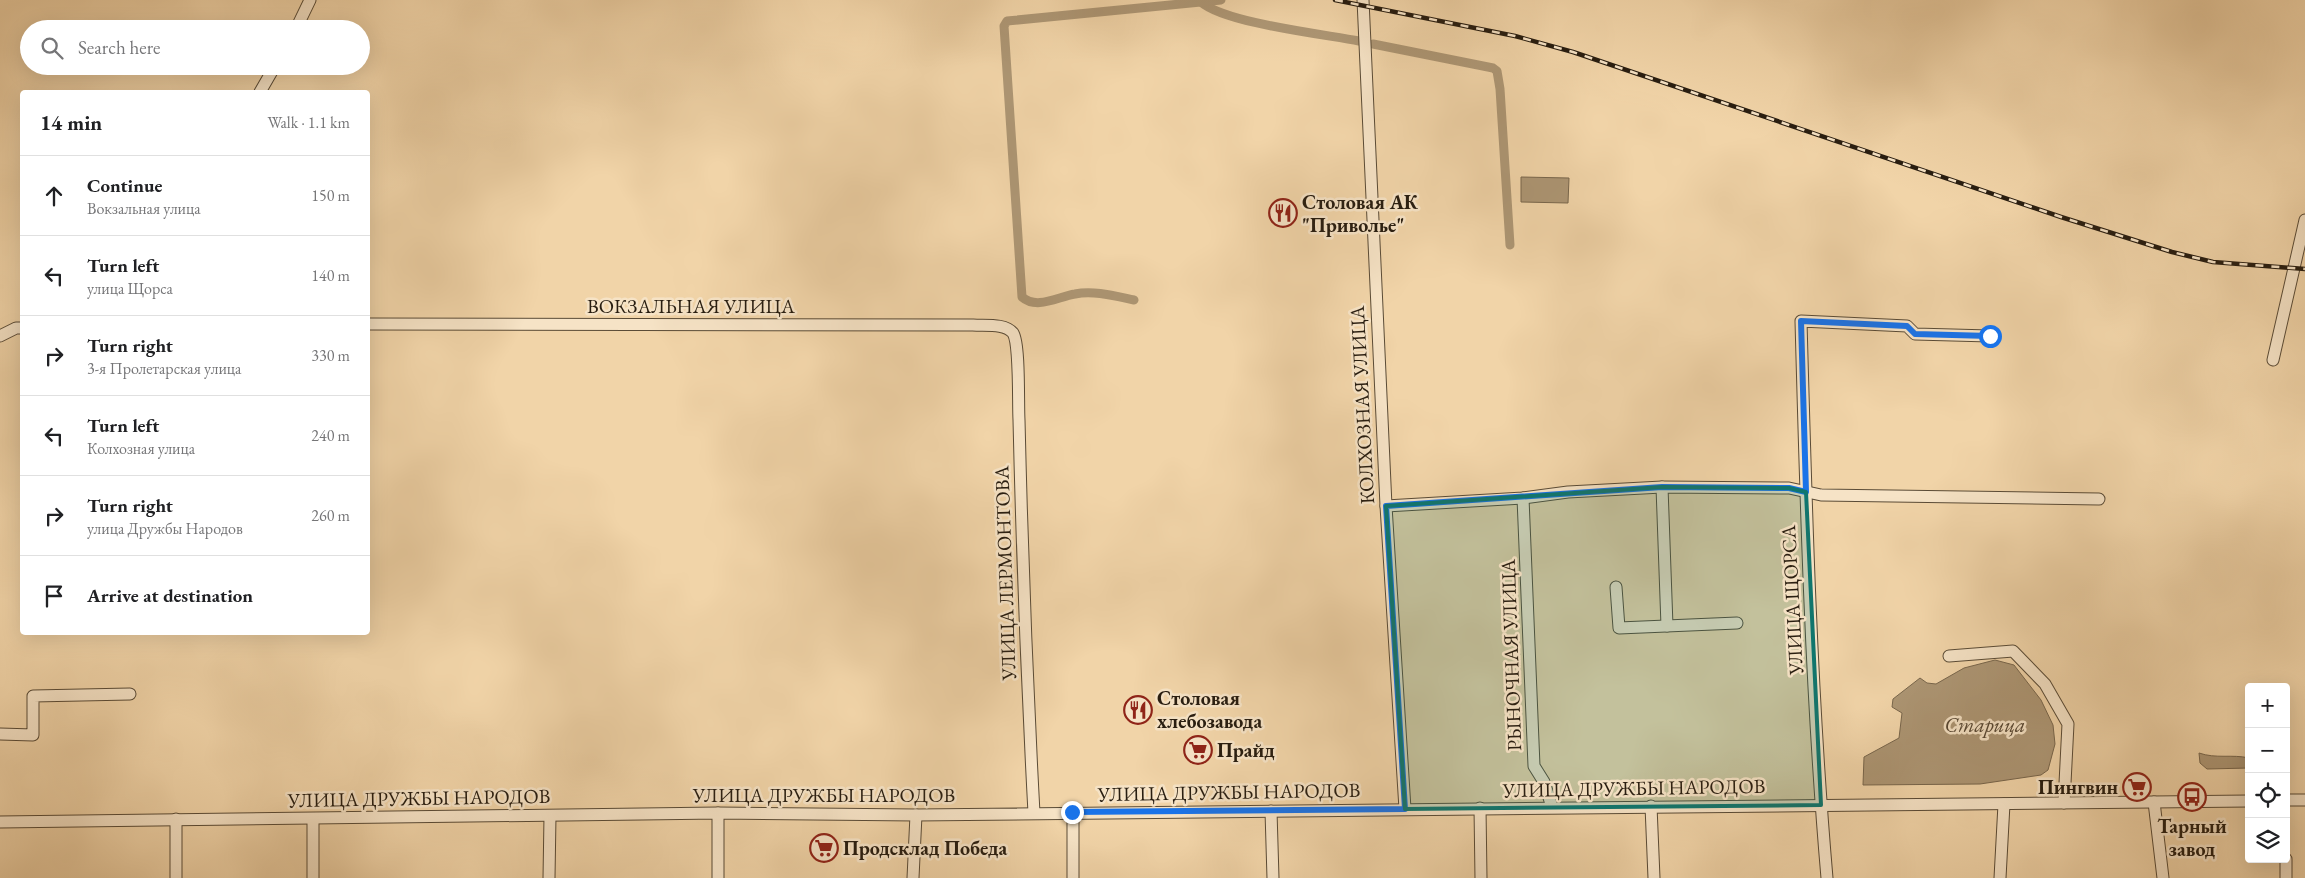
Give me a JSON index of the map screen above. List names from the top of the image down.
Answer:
{
  "streets": {
    "street": [
      "ВОКЗАЛЬНАЯ УЛИЦА",
      "КОЛХОЗНАЯ УЛИЦА",
      "УЛИЦА ЛЕРМОНТОВА",
      "УЛИЦА ЩОРСА",
      "РЫНОЧНАЯ УЛИЦА",
      "УЛИЦА ДРУЖБЫ НАРОДОВ"
    ]
  },
  "crossings": [
    ["ВОКЗАЛЬНАЯ УЛИЦА", "УЛИЦА ЛЕРМОНТОВА"],
    ["КОЛХОЗНАЯ УЛИЦА", "УЛИЦА ДРУЖБЫ НАРОДОВ"],
    ["УЛИЦА ЛЕРМОНТОВА", "УЛИЦА ДРУЖБЫ НАРОДОВ"],
    ["УЛИЦА ЩОРСА", "УЛИЦА ДРУЖБЫ НАРОДОВ"],
    ["РЫНОЧНАЯ УЛИЦА", "УЛИЦА ДРУЖБЫ НАРОДОВ"]
  ],
  "water": ["Старица"],
  "places": {
    "restaurant": ["Столовая АК \"Приволье\"", "Столовая хлебозавода"],
    "supermarket": ["Прайд", "Пингвин", "Продсклад Победа"],
    "bus stop": ["Тарный завод"]
  },
  "page": {
    "search": "Search here",
    "heading": ["14 min", "Walk · 1.1 km"],
    "list": [
      ["Continue", "Вокзальная улица", "150 m"],
      ["Turn left", "улица Щорса", "140 m"],
      ["Turn right", "3-я Пролетарская улица", "330 m"],
      ["Turn left", "Колхозная улица", "240 m"],
      ["Turn right", "улица Дружбы Народов", "260 m"],
      "Arrive at destination"
    ],
    "map_buttons": ["+", "−"]
  }
}
